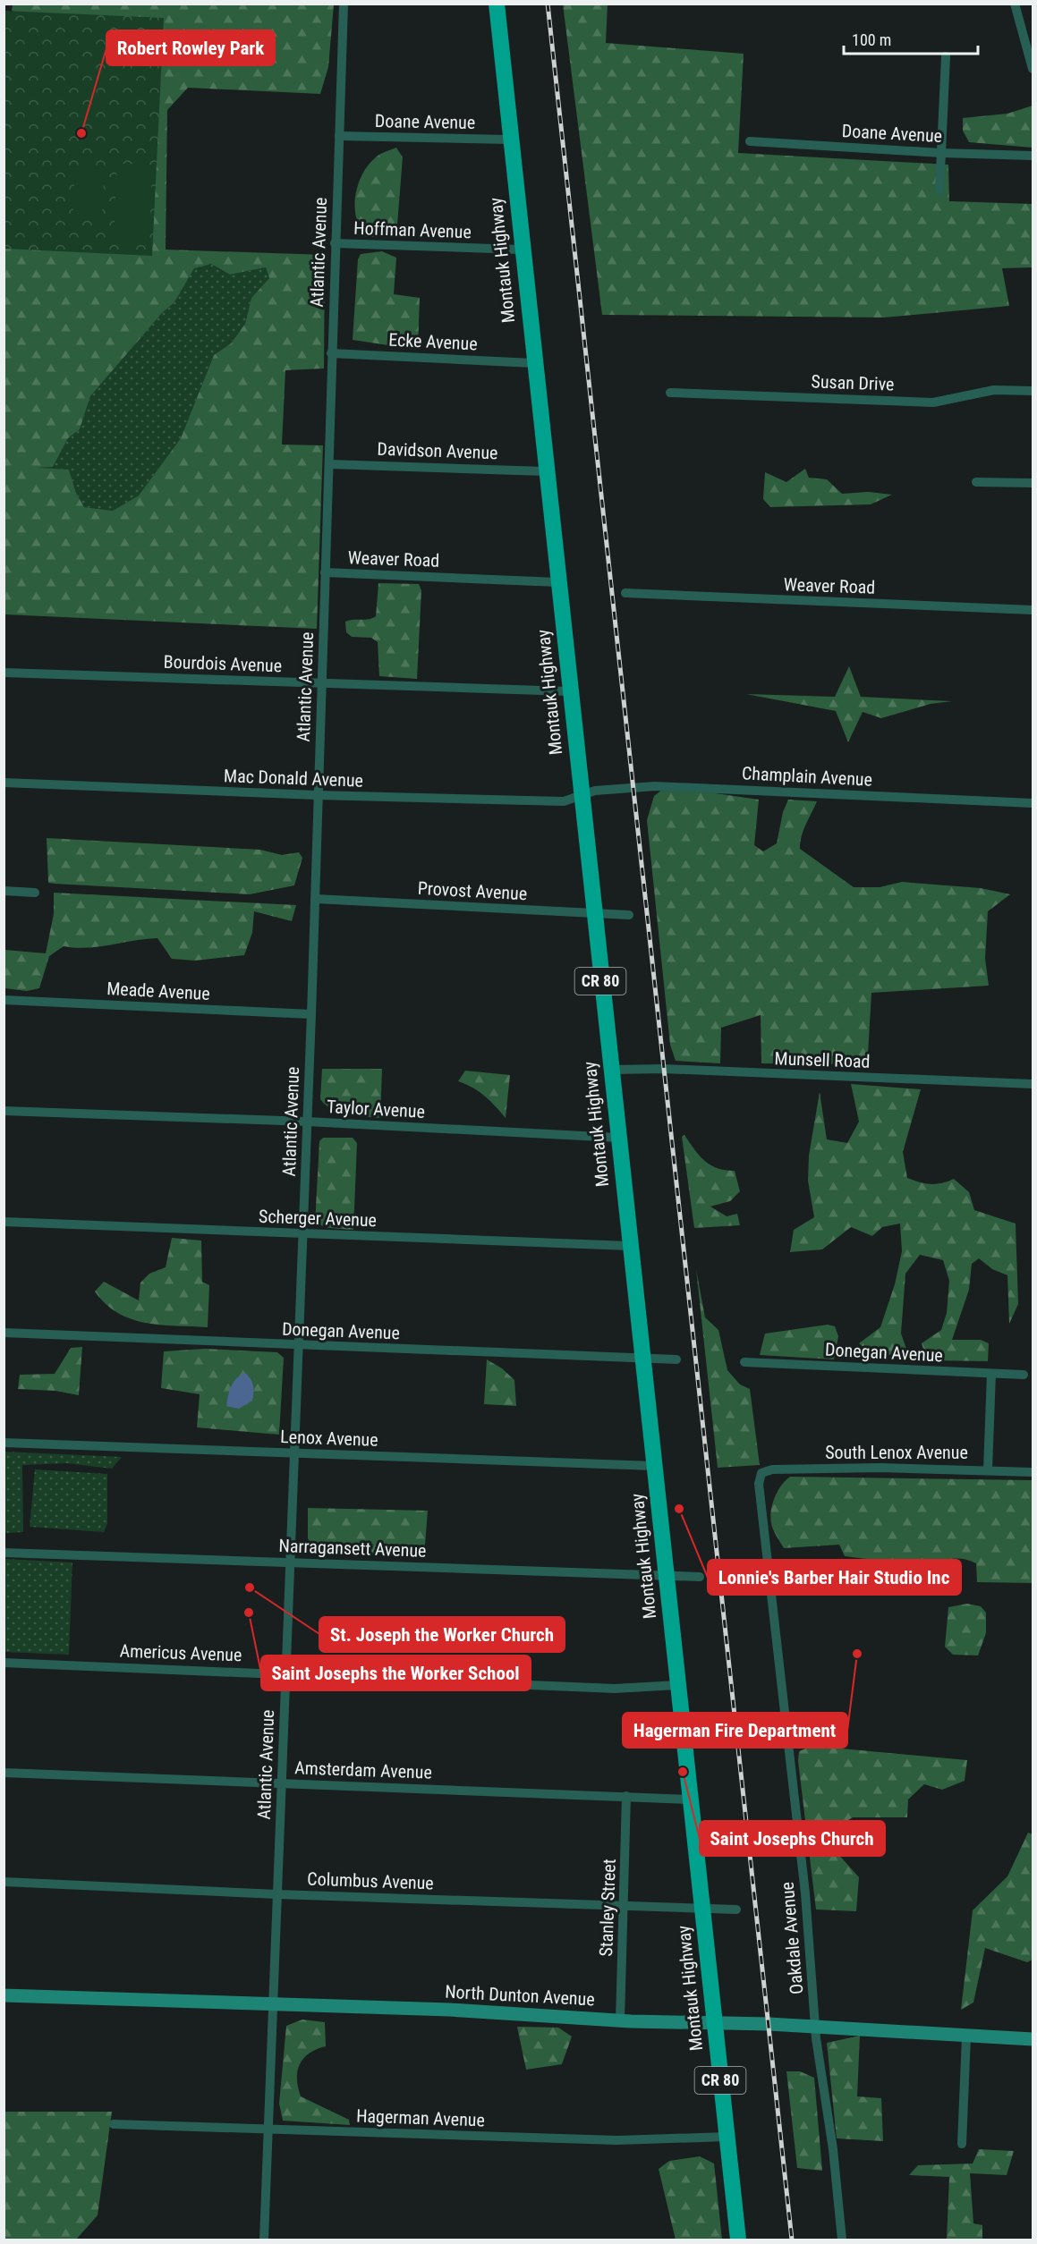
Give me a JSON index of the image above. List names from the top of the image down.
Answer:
{
  "streets": {
    "main road": ["Montauk Highway", "CR 80"],
    "street": [
      "Doane Avenue",
      "Hoffman Avenue",
      "Atlantic Avenue",
      "Ecke Avenue",
      "Susan Drive",
      "Davidson Avenue",
      "Weaver Road",
      "Bourdois Avenue",
      "Champlain Avenue",
      "Mac Donald Avenue",
      "Provost Avenue",
      "Meade Avenue",
      "Munsell Road",
      "Taylor Avenue",
      "Scherger Avenue",
      "Donegan Avenue",
      "Lenox Avenue",
      "South Lenox Avenue",
      "Narragansett Avenue",
      "Americus Avenue",
      "Amsterdam Avenue",
      "Columbus Avenue",
      "Stanley Street",
      "Oakdale Avenue",
      "North Dunton Avenue",
      "Hagerman Avenue"
    ]
  },
  "crossings": [
    ["Doane Avenue", "Atlantic Avenue"],
    ["Doane Avenue", "Montauk Highway"],
    ["Hoffman Avenue", "Atlantic Avenue"],
    ["Hoffman Avenue", "Montauk Highway"],
    ["Atlantic Avenue", "Ecke Avenue"],
    ["Atlantic Avenue", "Davidson Avenue"],
    ["Atlantic Avenue", "Weaver Road"],
    ["Atlantic Avenue", "Bourdois Avenue"],
    ["Atlantic Avenue", "Mac Donald Avenue"],
    ["Atlantic Avenue", "Provost Avenue"],
    ["Atlantic Avenue", "Meade Avenue"],
    ["Atlantic Avenue", "Taylor Avenue"],
    ["Atlantic Avenue", "Scherger Avenue"],
    ["Atlantic Avenue", "Donegan Avenue"],
    ["Atlantic Avenue", "Lenox Avenue"],
    ["Atlantic Avenue", "Narragansett Avenue"],
    ["Atlantic Avenue", "Americus Avenue"],
    ["Atlantic Avenue", "Amsterdam Avenue"],
    ["Atlantic Avenue", "Columbus Avenue"],
    ["Atlantic Avenue", "North Dunton Avenue"],
    ["Atlantic Avenue", "Hagerman Avenue"],
    ["Montauk Highway", "Ecke Avenue"],
    ["Montauk Highway", "Davidson Avenue"],
    ["Montauk Highway", "Weaver Road"],
    ["Montauk Highway", "Bourdois Avenue"],
    ["Montauk Highway", "Champlain Avenue"],
    ["Montauk Highway", "Mac Donald Avenue"],
    ["Montauk Highway", "Provost Avenue"],
    ["Montauk Highway", "Munsell Road"],
    ["Montauk Highway", "Taylor Avenue"],
    ["Montauk Highway", "Scherger Avenue"],
    ["Montauk Highway", "Donegan Avenue"],
    ["Montauk Highway", "Lenox Avenue"],
    ["Montauk Highway", "Narragansett Avenue"],
    ["Montauk Highway", "Americus Avenue"],
    ["Montauk Highway", "Amsterdam Avenue"],
    ["Montauk Highway", "Columbus Avenue"],
    ["Montauk Highway", "North Dunton Avenue"],
    ["Montauk Highway", "Hagerman Avenue"],
    ["Champlain Avenue", "Mac Donald Avenue"],
    ["South Lenox Avenue", "Oakdale Avenue"],
    ["Amsterdam Avenue", "Stanley Street"],
    ["Columbus Avenue", "Stanley Street"],
    ["Stanley Street", "North Dunton Avenue"],
    ["Oakdale Avenue", "North Dunton Avenue"]
  ],
  "places": [
    "Robert Rowley Park",
    "Lonnie's Barber Hair Studio Inc",
    "St. Joseph the Worker Church",
    "Saint Josephs the Worker School",
    "Hagerman Fire Department",
    "Saint Josephs Church"
  ],
  "scale_bar": "100 m"
}
